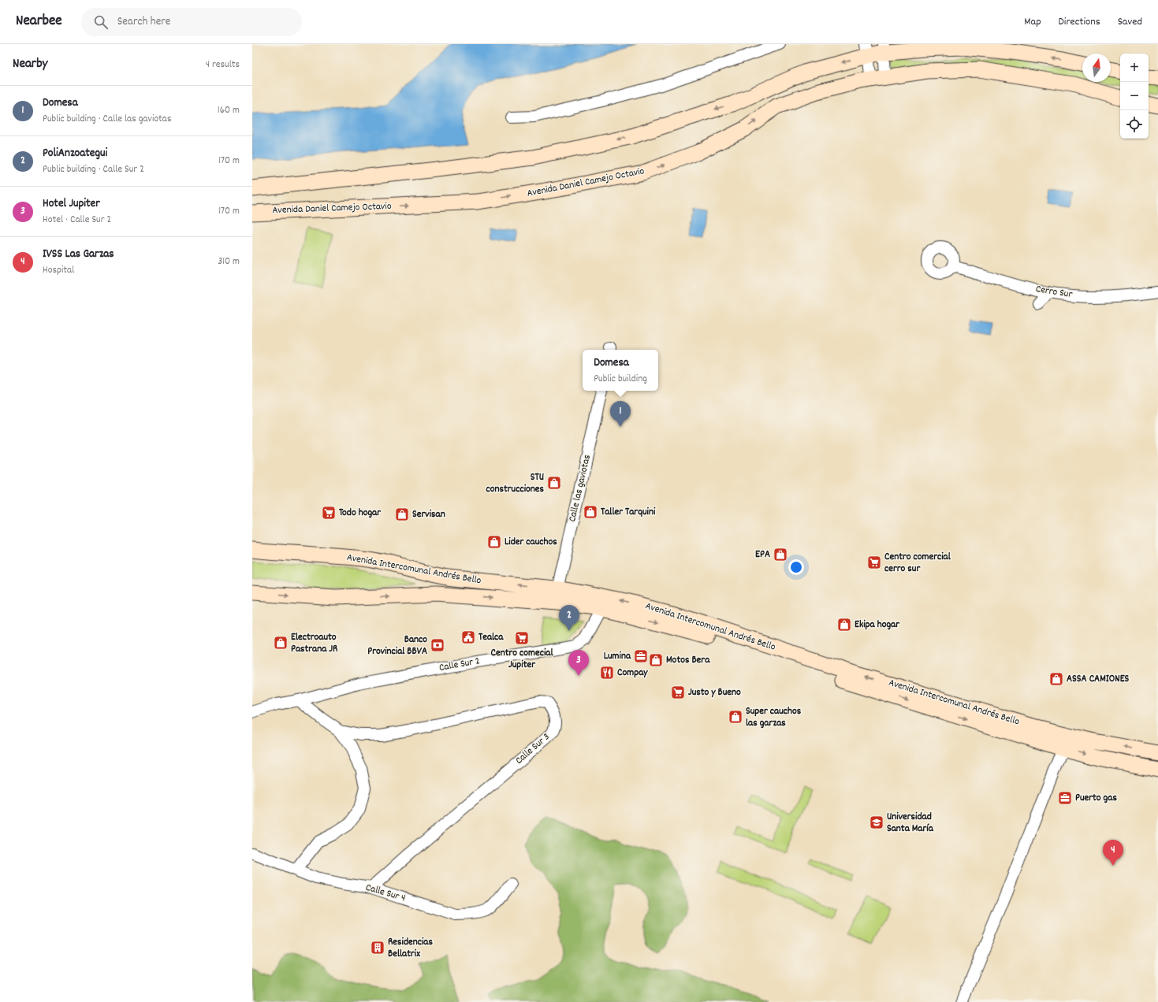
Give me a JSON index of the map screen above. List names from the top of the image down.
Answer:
{
  "streets": {
    "main road": ["Avenida Daniel Camejo Octavio", "Avenida Intercomunal Andrés Bello"],
    "street": [
      "Cerro Sur",
      "Calle las gaviotas",
      "Calle Sur 2",
      "Calle Sur 3",
      "Calle Sur 4"
    ]
  },
  "crossings": [
    ["Calle las gaviotas", "Avenida Intercomunal Andrés Bello"],
    ["Avenida Intercomunal Andrés Bello", "Calle Sur 2"],
    ["Calle Sur 3", "Calle Sur 4"]
  ],
  "places": {
    "shop": [
      "STU construcciones",
      "Taller Tarquini",
      "Servisan",
      "Lider cauchos",
      "EPA",
      "Ekipa hogar",
      "Electroauto Pastrana JR",
      "Motos Bera",
      "ASSA CAMIONES",
      "Super cauchos las garzas"
    ],
    "supermarket": [
      "Todo hogar",
      "Centro comercial cerro sur",
      "Centro comecial Jupiter",
      "Justo y Bueno"
    ],
    "public building": ["Tealca"],
    "bank": ["Banco Provincial BBVA"],
    "office": ["Lumina", "Puerto gas"],
    "restaurant": ["Compay"],
    "school or university": ["Universidad Santa María"],
    "building": ["Residencias Bellatrix"]
  },
  "north": "top",
  "page": {
    "header": "Nearbee",
    "search": "Search here",
    "nav": ["Map", "Directions", "Saved"],
    "heading": ["Nearby", "4 results"],
    "map_buttons": ["+", "−"],
    "list": [
      {
        "mark": "1",
        "name": "Domesa",
        "note": "Public building · Calle las gaviotas",
        "value": "160 m"
      },
      {
        "mark": "2",
        "name": "PoliAnzoategui",
        "note": "Public building · Calle Sur 2",
        "value": "170 m"
      },
      {
        "mark": "3",
        "name": "Hotel Jupiter",
        "note": "Hotel · Calle Sur 2",
        "value": "170 m"
      },
      {
        "mark": "4",
        "name": "IVSS Las Garzas",
        "note": "Hospital",
        "value": "310 m"
      }
    ],
    "popup": ["Domesa", "Public building"],
    "pins": [
      "1",
      "2",
      "3",
      "4"
    ]
  }
}
